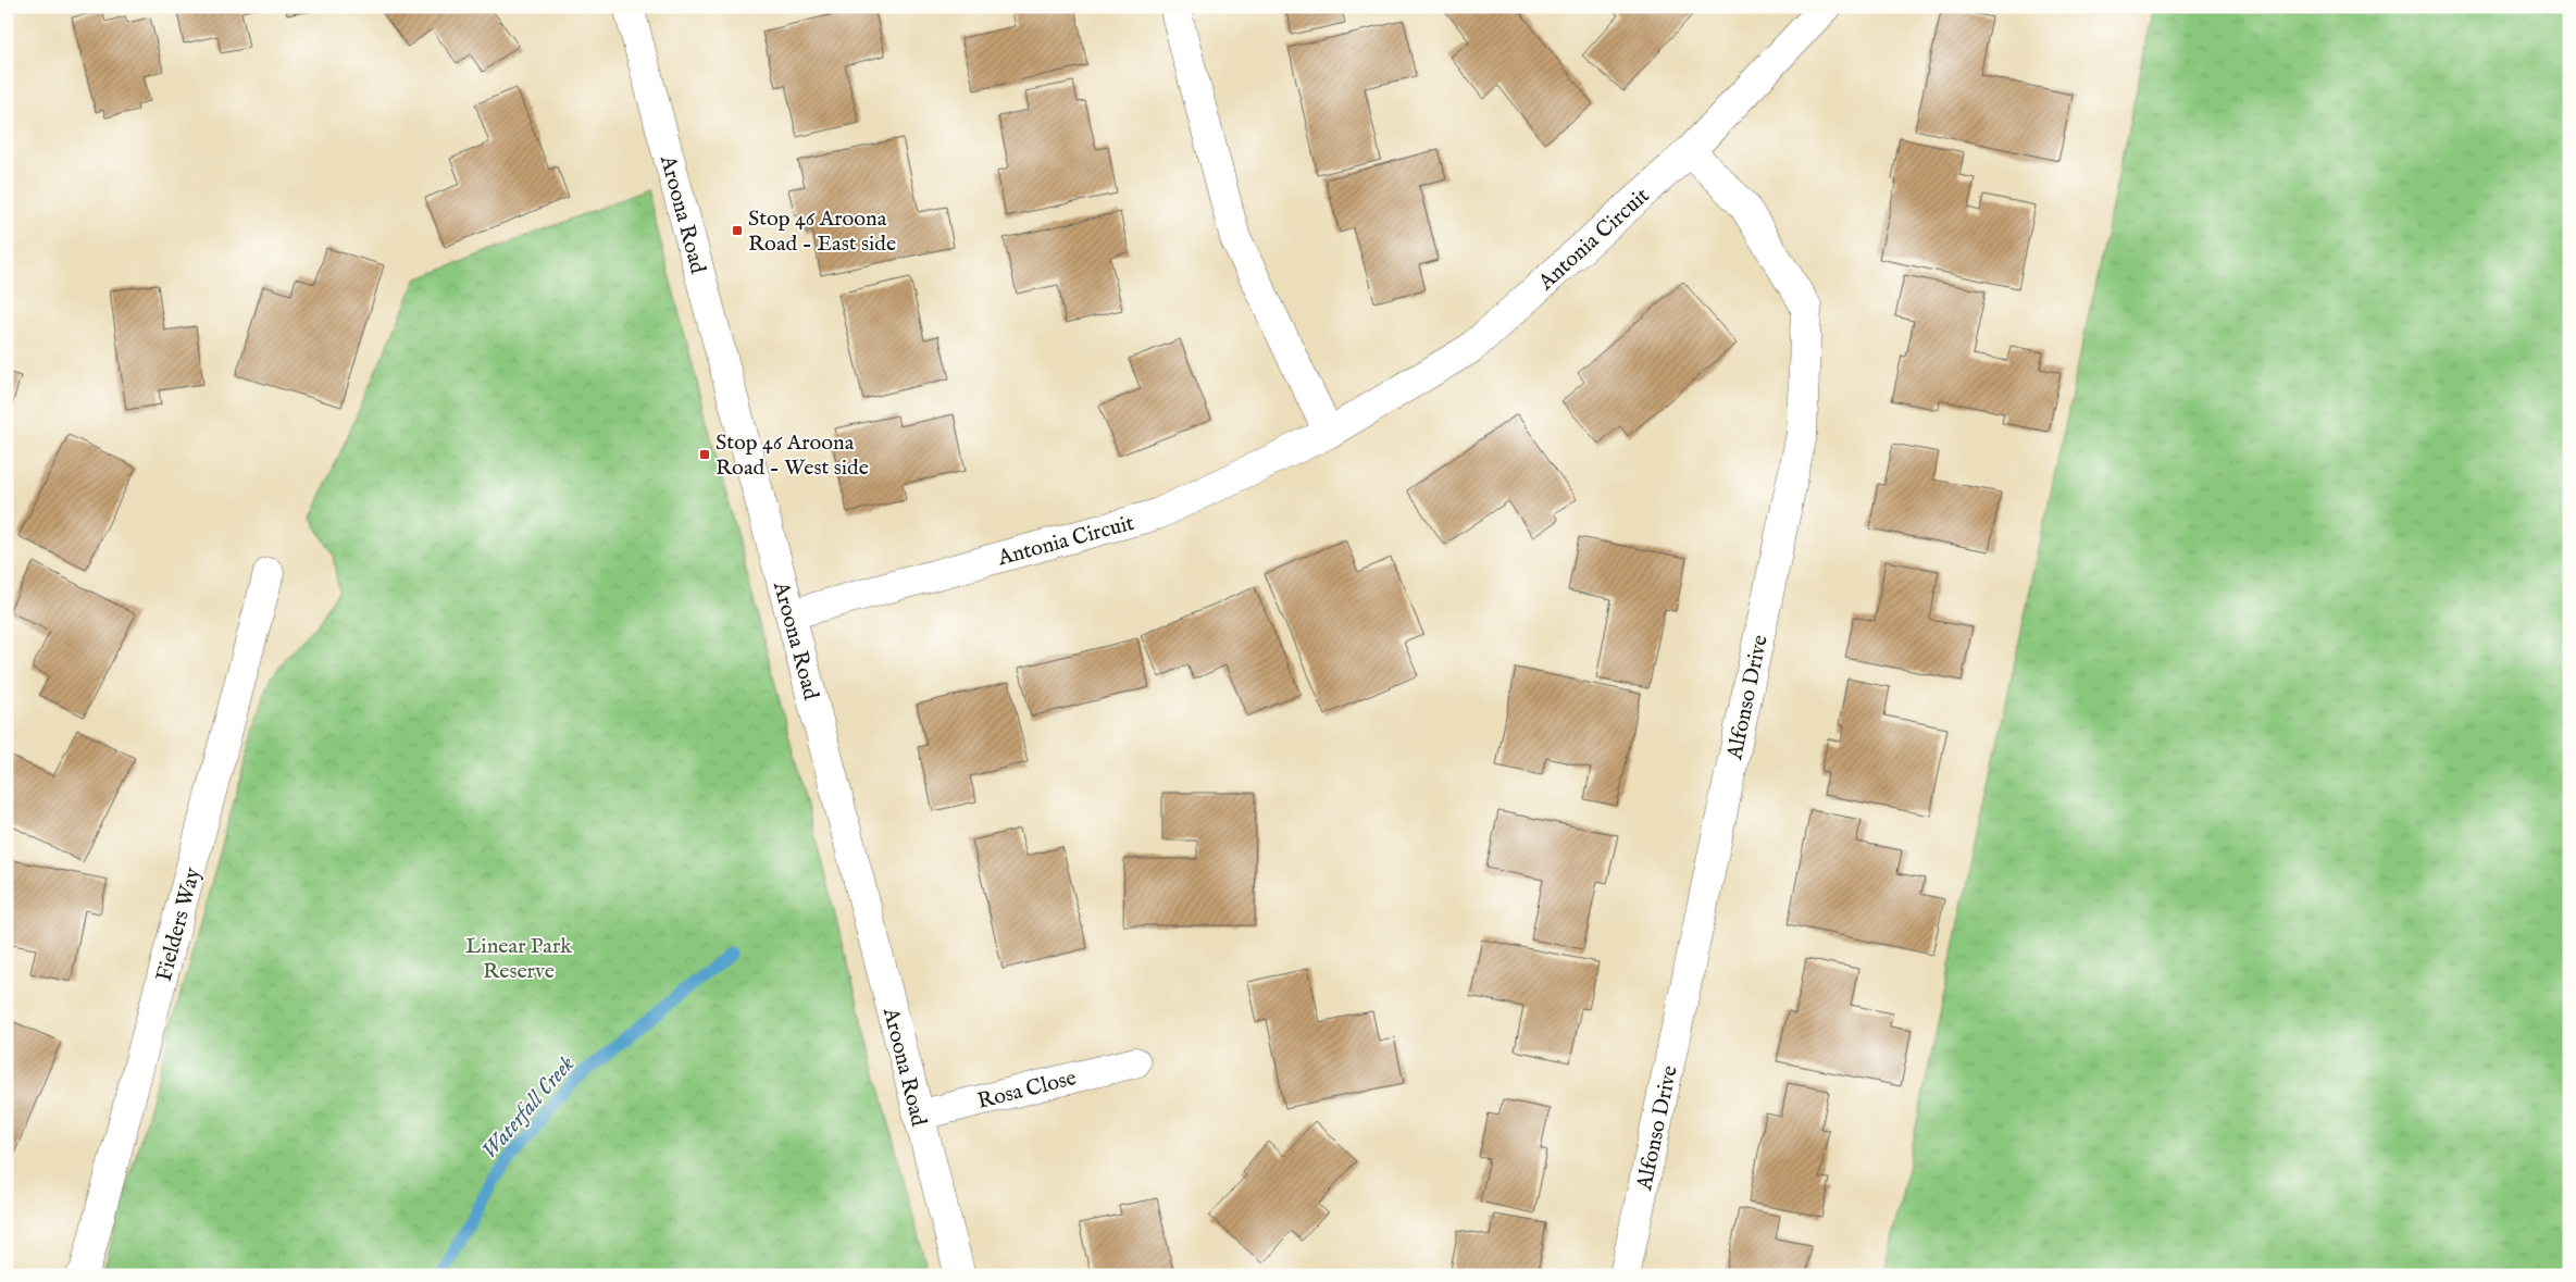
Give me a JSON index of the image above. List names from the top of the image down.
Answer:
{
  "streets": {
    "street": [
      "Aroona Road",
      "Antonia Circuit",
      "Alfonso Drive",
      "Fielders Way",
      "Rosa Close"
    ]
  },
  "crossings": [
    ["Aroona Road", "Antonia Circuit"],
    ["Aroona Road", "Rosa Close"],
    ["Antonia Circuit", "Alfonso Drive"]
  ],
  "water": ["Waterfall Creek"],
  "parks": ["Linear Park Reserve"],
  "places": {
    "transit": ["Stop 46 Aroona Road - East side", "Stop 46 Aroona Road - West side"]
  }
}
